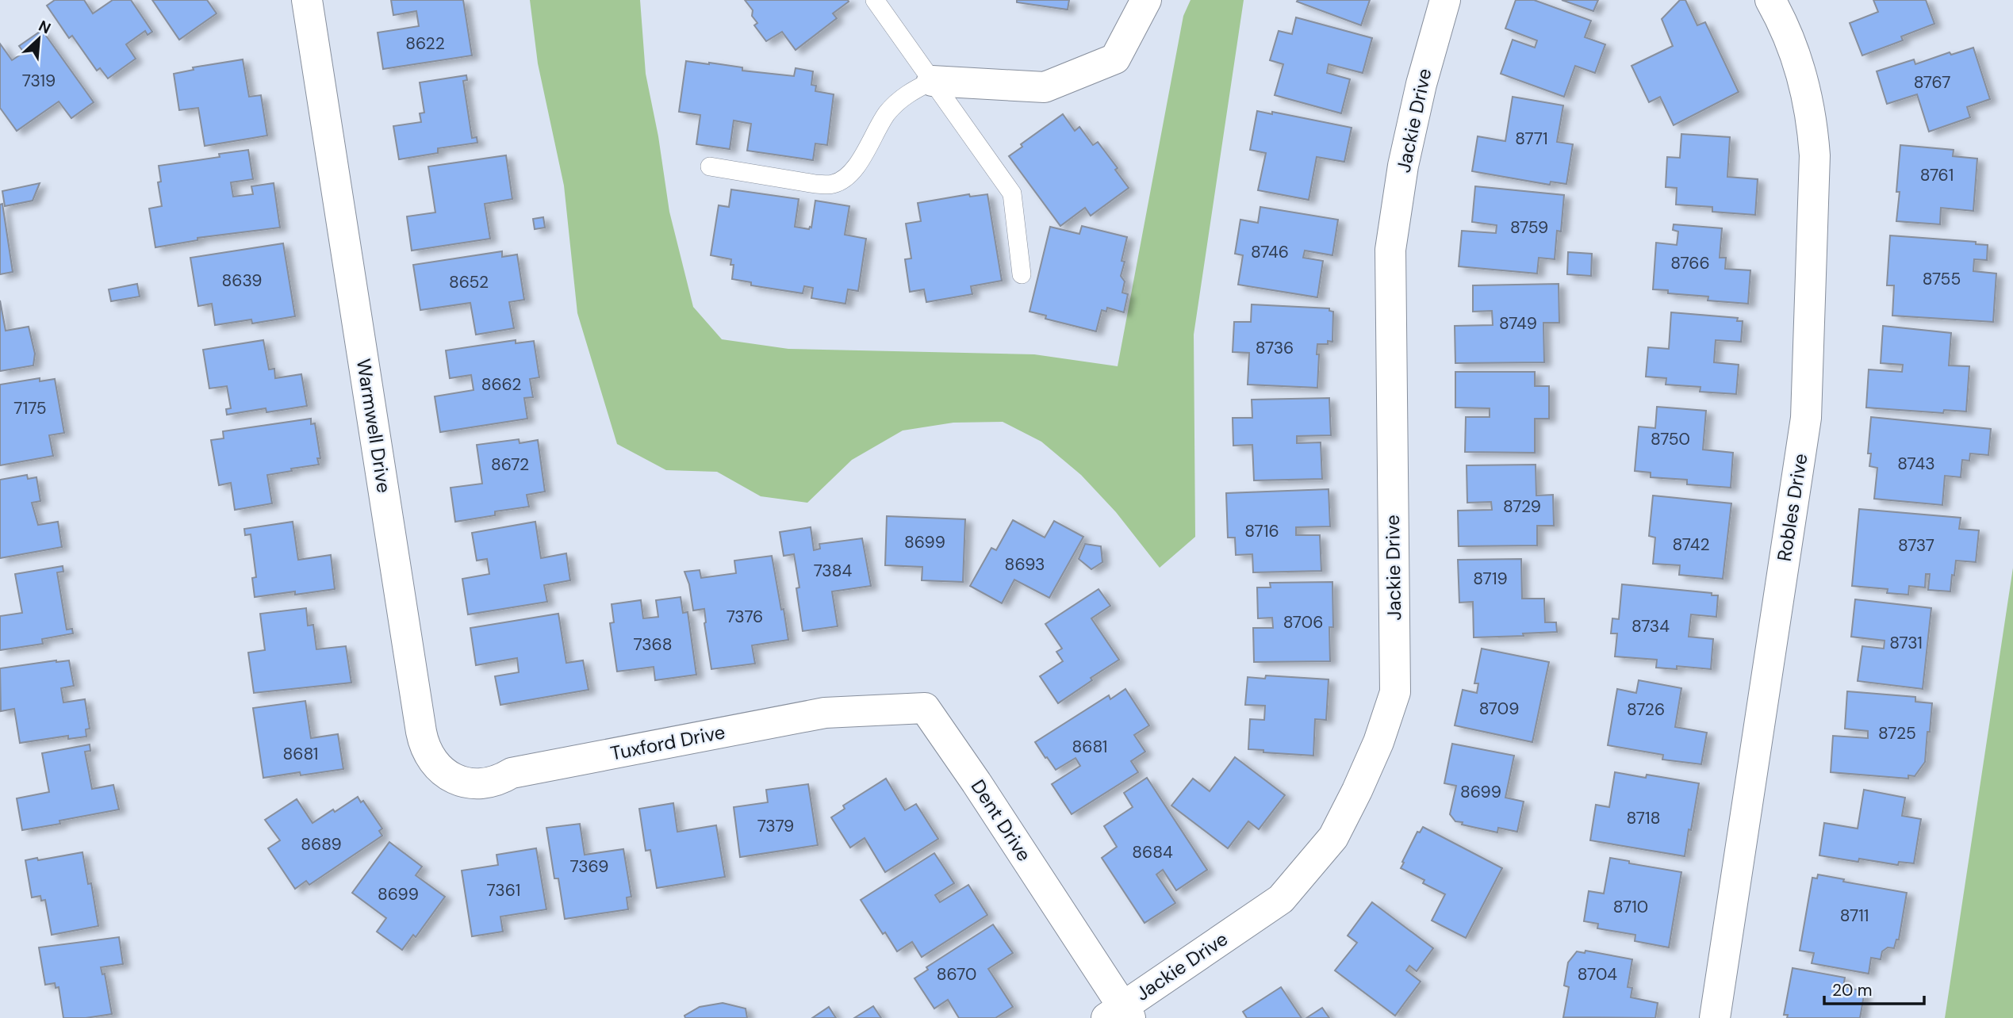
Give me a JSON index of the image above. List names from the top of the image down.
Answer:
{
  "streets": {
    "street": [
      "Jackie Drive",
      "Warmwell Drive",
      "Robles Drive",
      "Tuxford Drive",
      "Dent Drive"
    ]
  },
  "crossings": [
    ["Jackie Drive", "Dent Drive"],
    ["Warmwell Drive", "Tuxford Drive"],
    ["Tuxford Drive", "Dent Drive"]
  ],
  "house_numbers": [
    "8622",
    "7319",
    "8767",
    "8771",
    "8761",
    "8759",
    "8746",
    "8766",
    "8755",
    "8639",
    "8652",
    "8749",
    "8736",
    "8662",
    "7175",
    "8750",
    "8743",
    "8672",
    "8729",
    "8716",
    "8699",
    "8742",
    "8737",
    "8693",
    "7384",
    "8719",
    "7376",
    "8706",
    "8734",
    "8731",
    "7368",
    "8709",
    "8726",
    "8725",
    "8681",
    "8681",
    "8699",
    "8718",
    "7379",
    "8689",
    "8684",
    "7369",
    "7361",
    "8699",
    "8710",
    "8711",
    "8670",
    "8704"
  ],
  "scale_bar": "20 m",
  "north": "top right"
}
